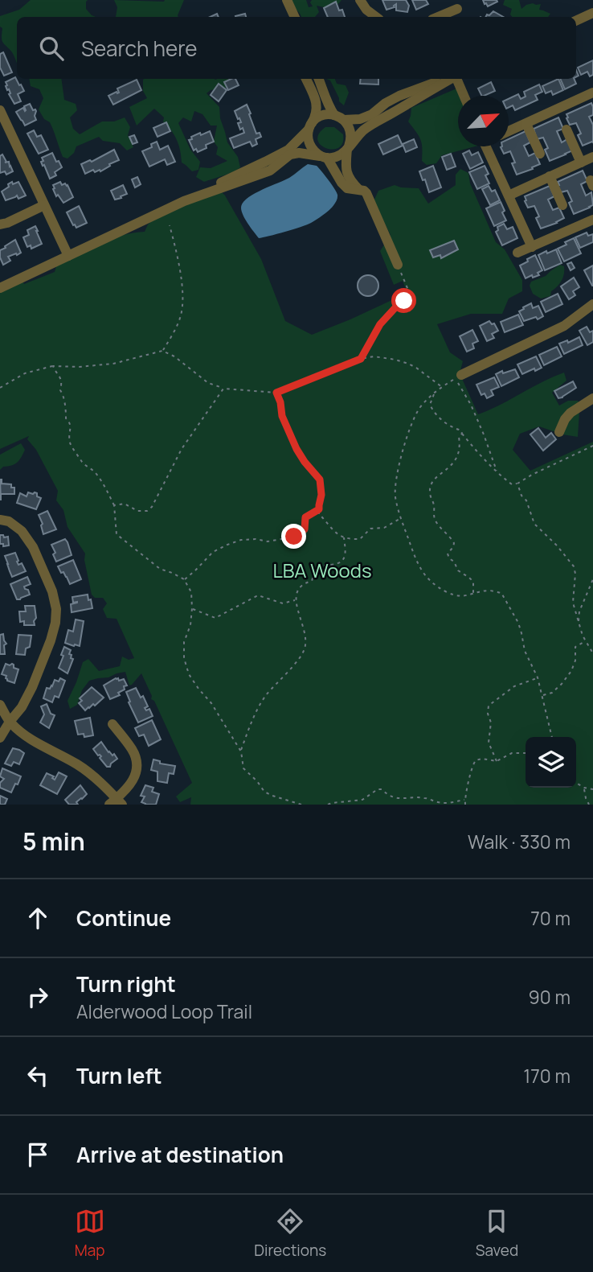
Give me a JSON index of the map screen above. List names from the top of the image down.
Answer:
{
  "parks": ["LBA Woods"],
  "north": "top right",
  "page": {
    "search": "Search here",
    "heading": ["5 min", "Walk · 330 m"],
    "list": [
      ["Continue", "70 m"],
      ["Turn right", "Alderwood Loop Trail", "90 m"],
      ["Turn left", "170 m"],
      "Arrive at destination"
    ],
    "nav": ["Map", "Directions", "Saved"]
  }
}
